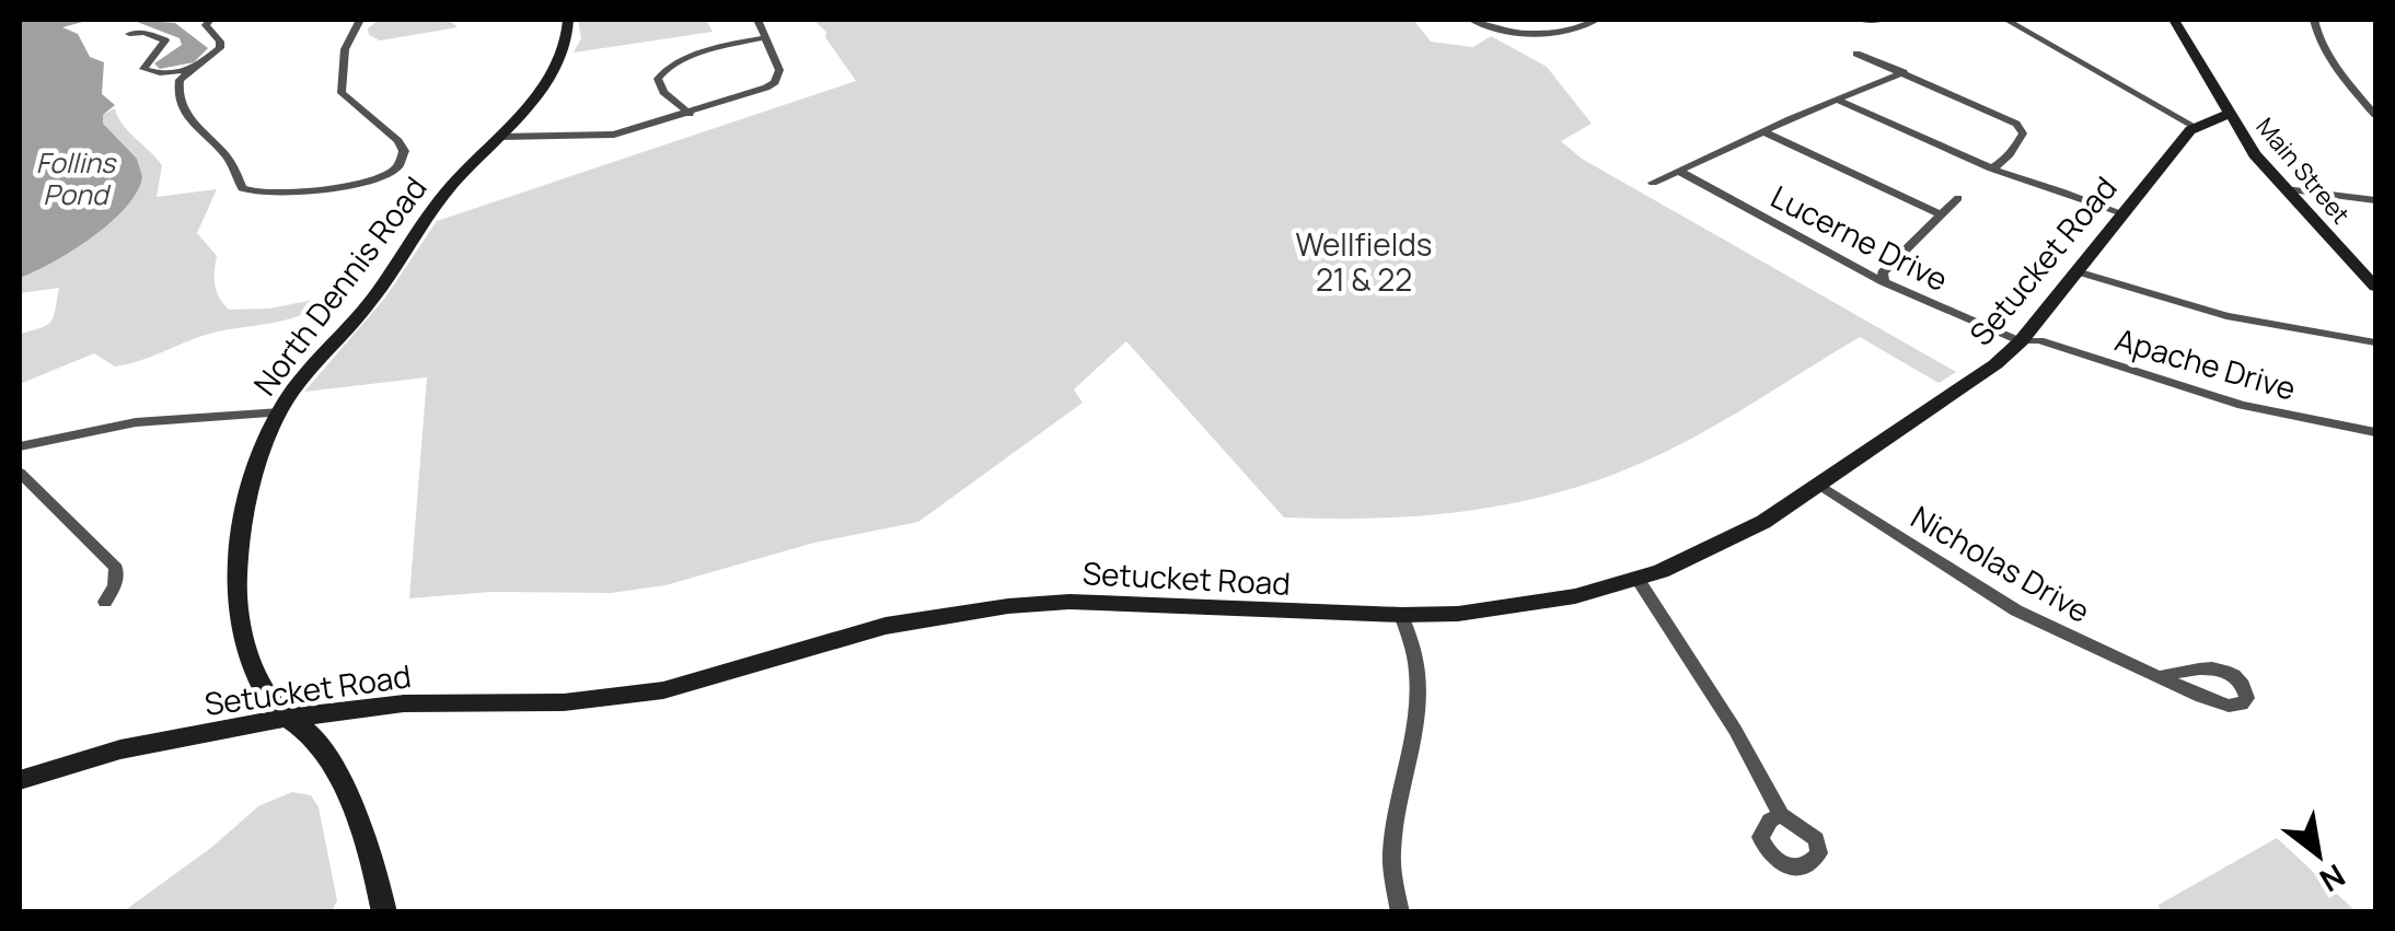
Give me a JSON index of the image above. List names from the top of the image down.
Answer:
{
  "streets": {
    "main road": ["Main Street", "Setucket Road", "North Dennis Road"],
    "street": ["Lucerne Drive", "Apache Drive", "Nicholas Drive"]
  },
  "crossings": [
    ["Main Street", "Setucket Road"],
    ["Lucerne Drive", "Setucket Road"],
    ["Lucerne Drive", "Apache Drive"],
    ["Setucket Road", "North Dennis Road"],
    ["Setucket Road", "Apache Drive"],
    ["Setucket Road", "Nicholas Drive"]
  ],
  "water": ["Follins Pond"],
  "parks": ["Wellfields 21 & 22"],
  "north": "bottom right"
}
